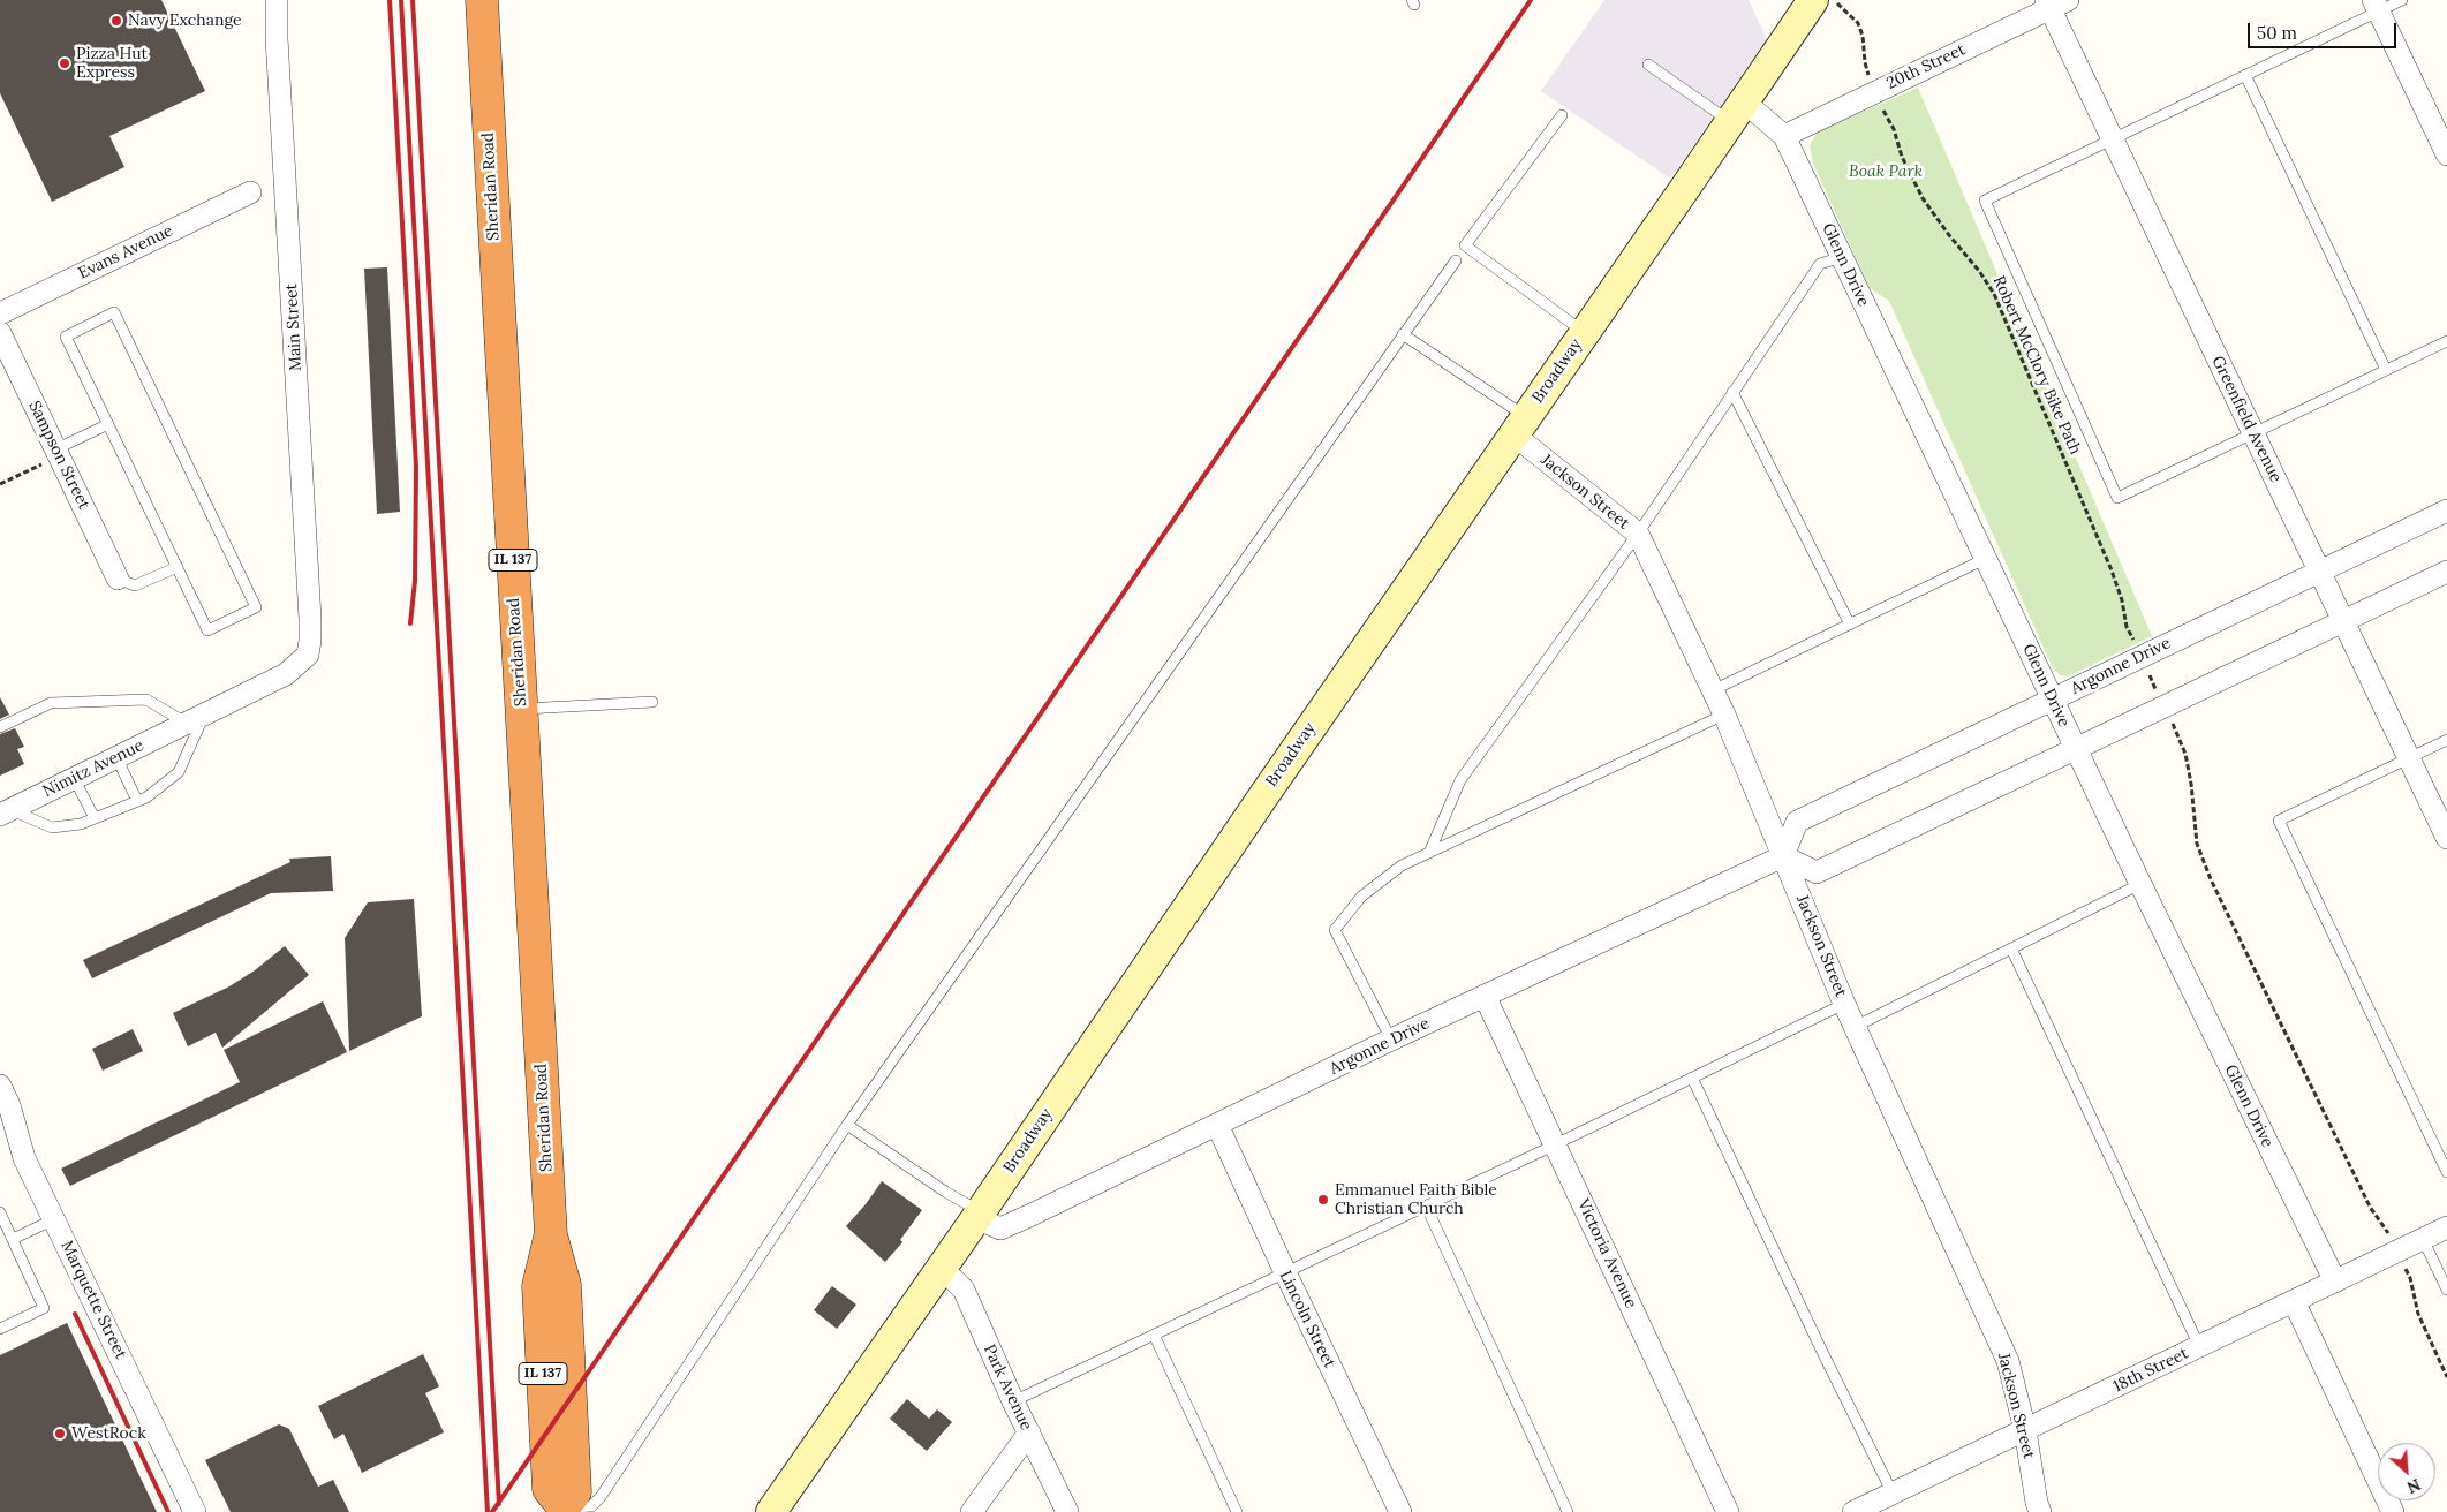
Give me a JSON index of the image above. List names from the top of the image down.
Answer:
{
  "streets": {
    "highway": ["Sheridan Road", "IL 137"],
    "street": [
      "20th Street",
      "Evans Avenue",
      "Glenn Drive",
      "Main Street",
      "Broadway",
      "Greenfield Avenue",
      "Sampson Street",
      "Jackson Street",
      "Argonne Drive",
      "Nimitz Avenue",
      "Victoria Avenue",
      "Marquette Street",
      "Lincoln Street",
      "18th Street",
      "Park Avenue"
    ],
    "path": ["Robert McClory Bike Path"]
  },
  "crossings": [
    ["20th Street", "Glenn Drive"],
    ["20th Street", "Greenfield Avenue"],
    ["Glenn Drive", "Broadway"],
    ["Glenn Drive", "Argonne Drive"],
    ["Glenn Drive", "18th Street"],
    ["Main Street", "Nimitz Avenue"],
    ["Broadway", "Jackson Street"],
    ["Broadway", "Argonne Drive"],
    ["Broadway", "Park Avenue"],
    ["Greenfield Avenue", "Argonne Drive"],
    ["Jackson Street", "Argonne Drive"],
    ["Jackson Street", "18th Street"],
    ["Argonne Drive", "Victoria Avenue"],
    ["Argonne Drive", "Lincoln Street"]
  ],
  "parks": ["Boak Park"],
  "places": [
    "Navy Exchange",
    "Pizza Hut Express",
    "Emmanuel Faith Bible Christian Church",
    "WestRock"
  ],
  "scale_bar": "50 m",
  "north": "bottom right"
}
